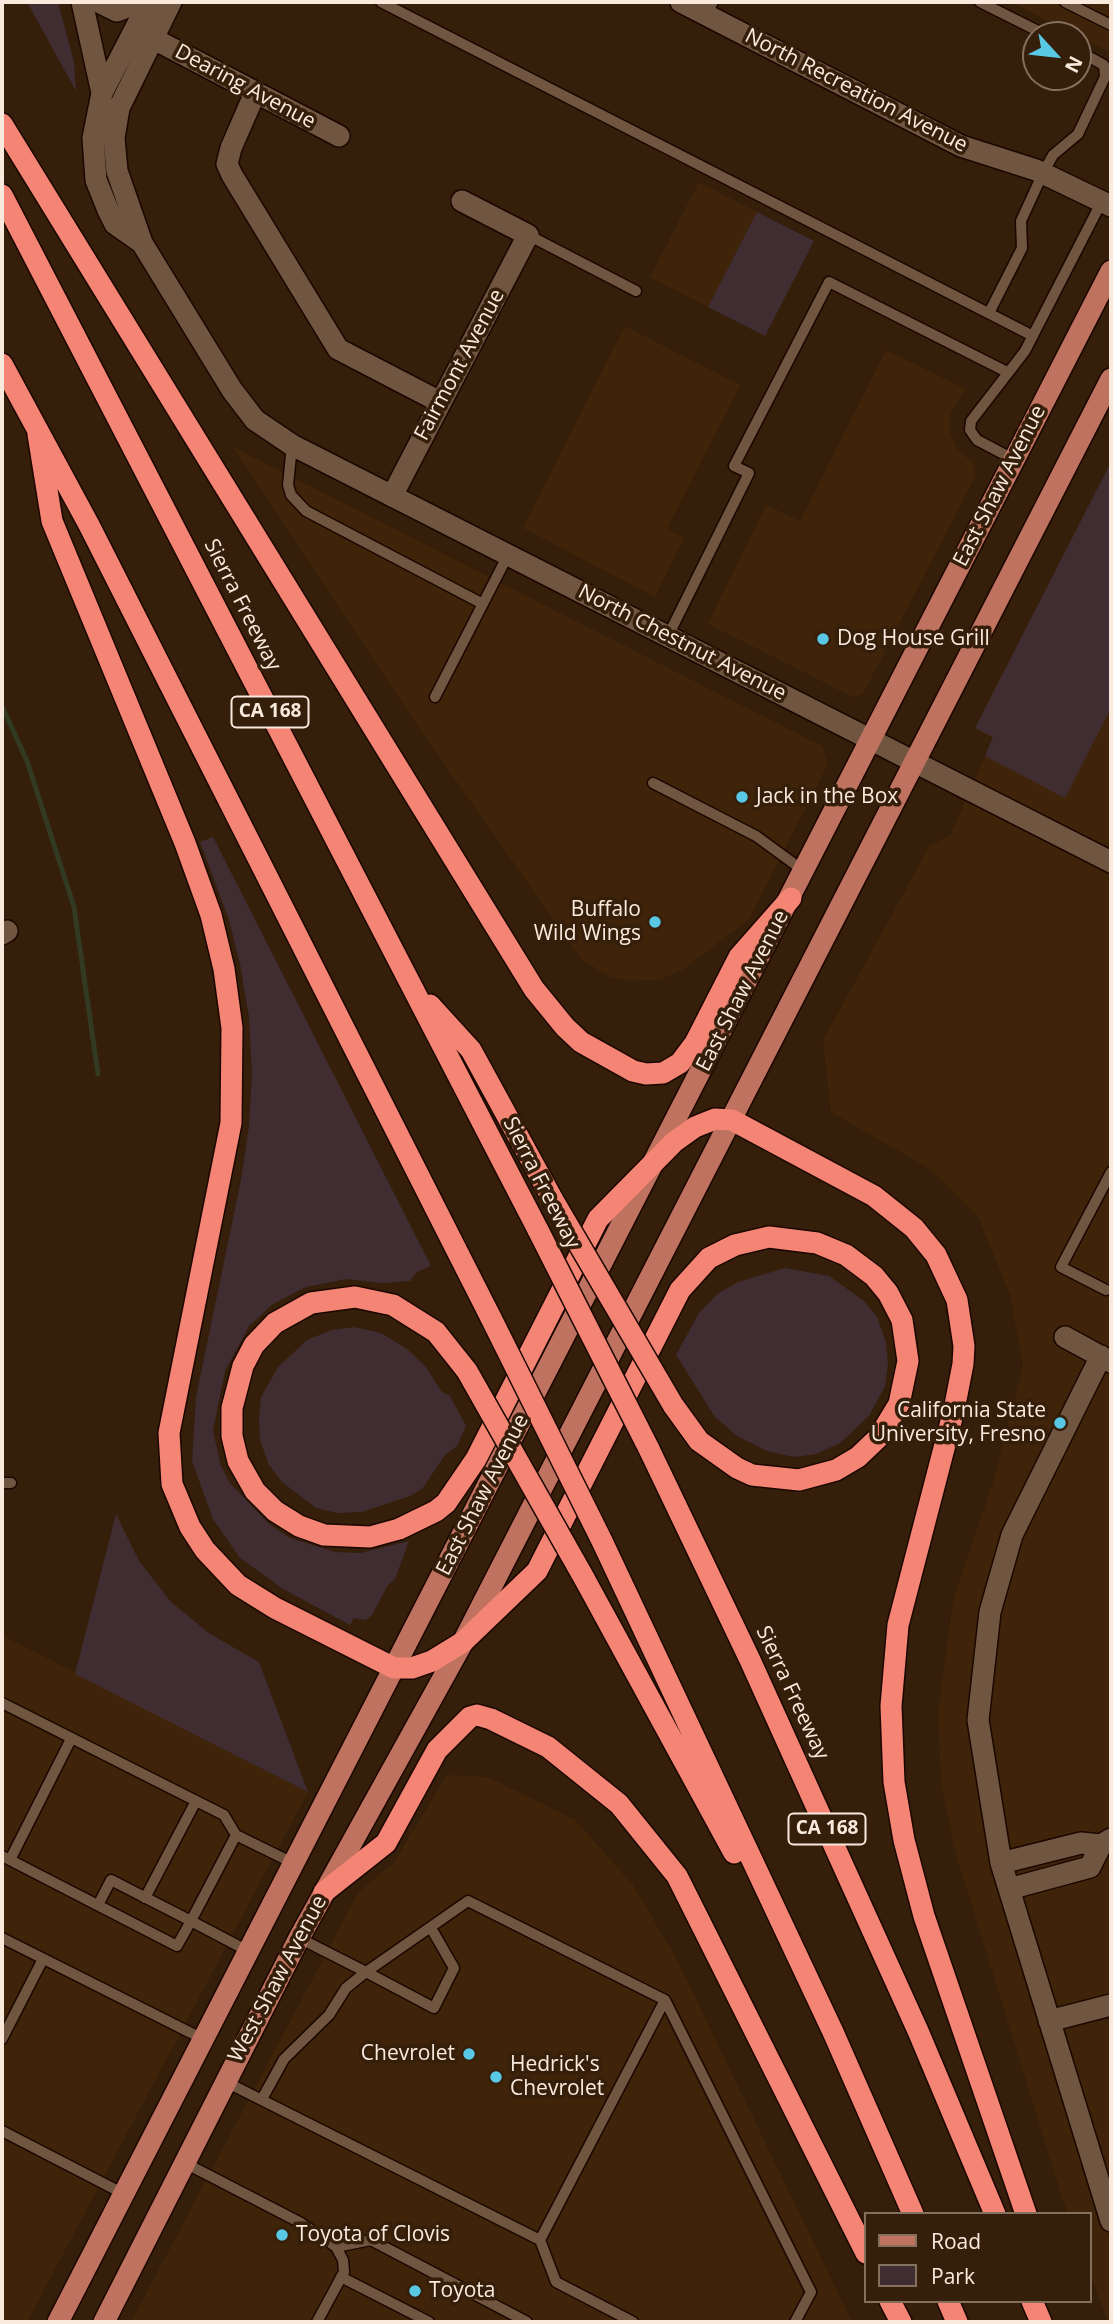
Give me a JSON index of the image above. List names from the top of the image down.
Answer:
{
  "streets": {
    "highway": ["Sierra Freeway", "CA 168"],
    "main road": ["East Shaw Avenue", "West Shaw Avenue"],
    "street": [
      "Dearing Avenue",
      "North Recreation Avenue",
      "Fairmont Avenue",
      "North Chestnut Avenue"
    ]
  },
  "crossings": [
    ["Fairmont Avenue", "North Chestnut Avenue"],
    ["East Shaw Avenue", "North Chestnut Avenue"],
    ["East Shaw Avenue", "West Shaw Avenue"]
  ],
  "places": [
    "Dog House Grill",
    "Jack in the Box",
    "Buffalo Wild Wings",
    "California State University, Fresno",
    "Chevrolet",
    "Hedrick's Chevrolet",
    "Toyota of Clovis",
    "Toyota"
  ],
  "legend": ["Road", "Park"],
  "north": "bottom right"
}
